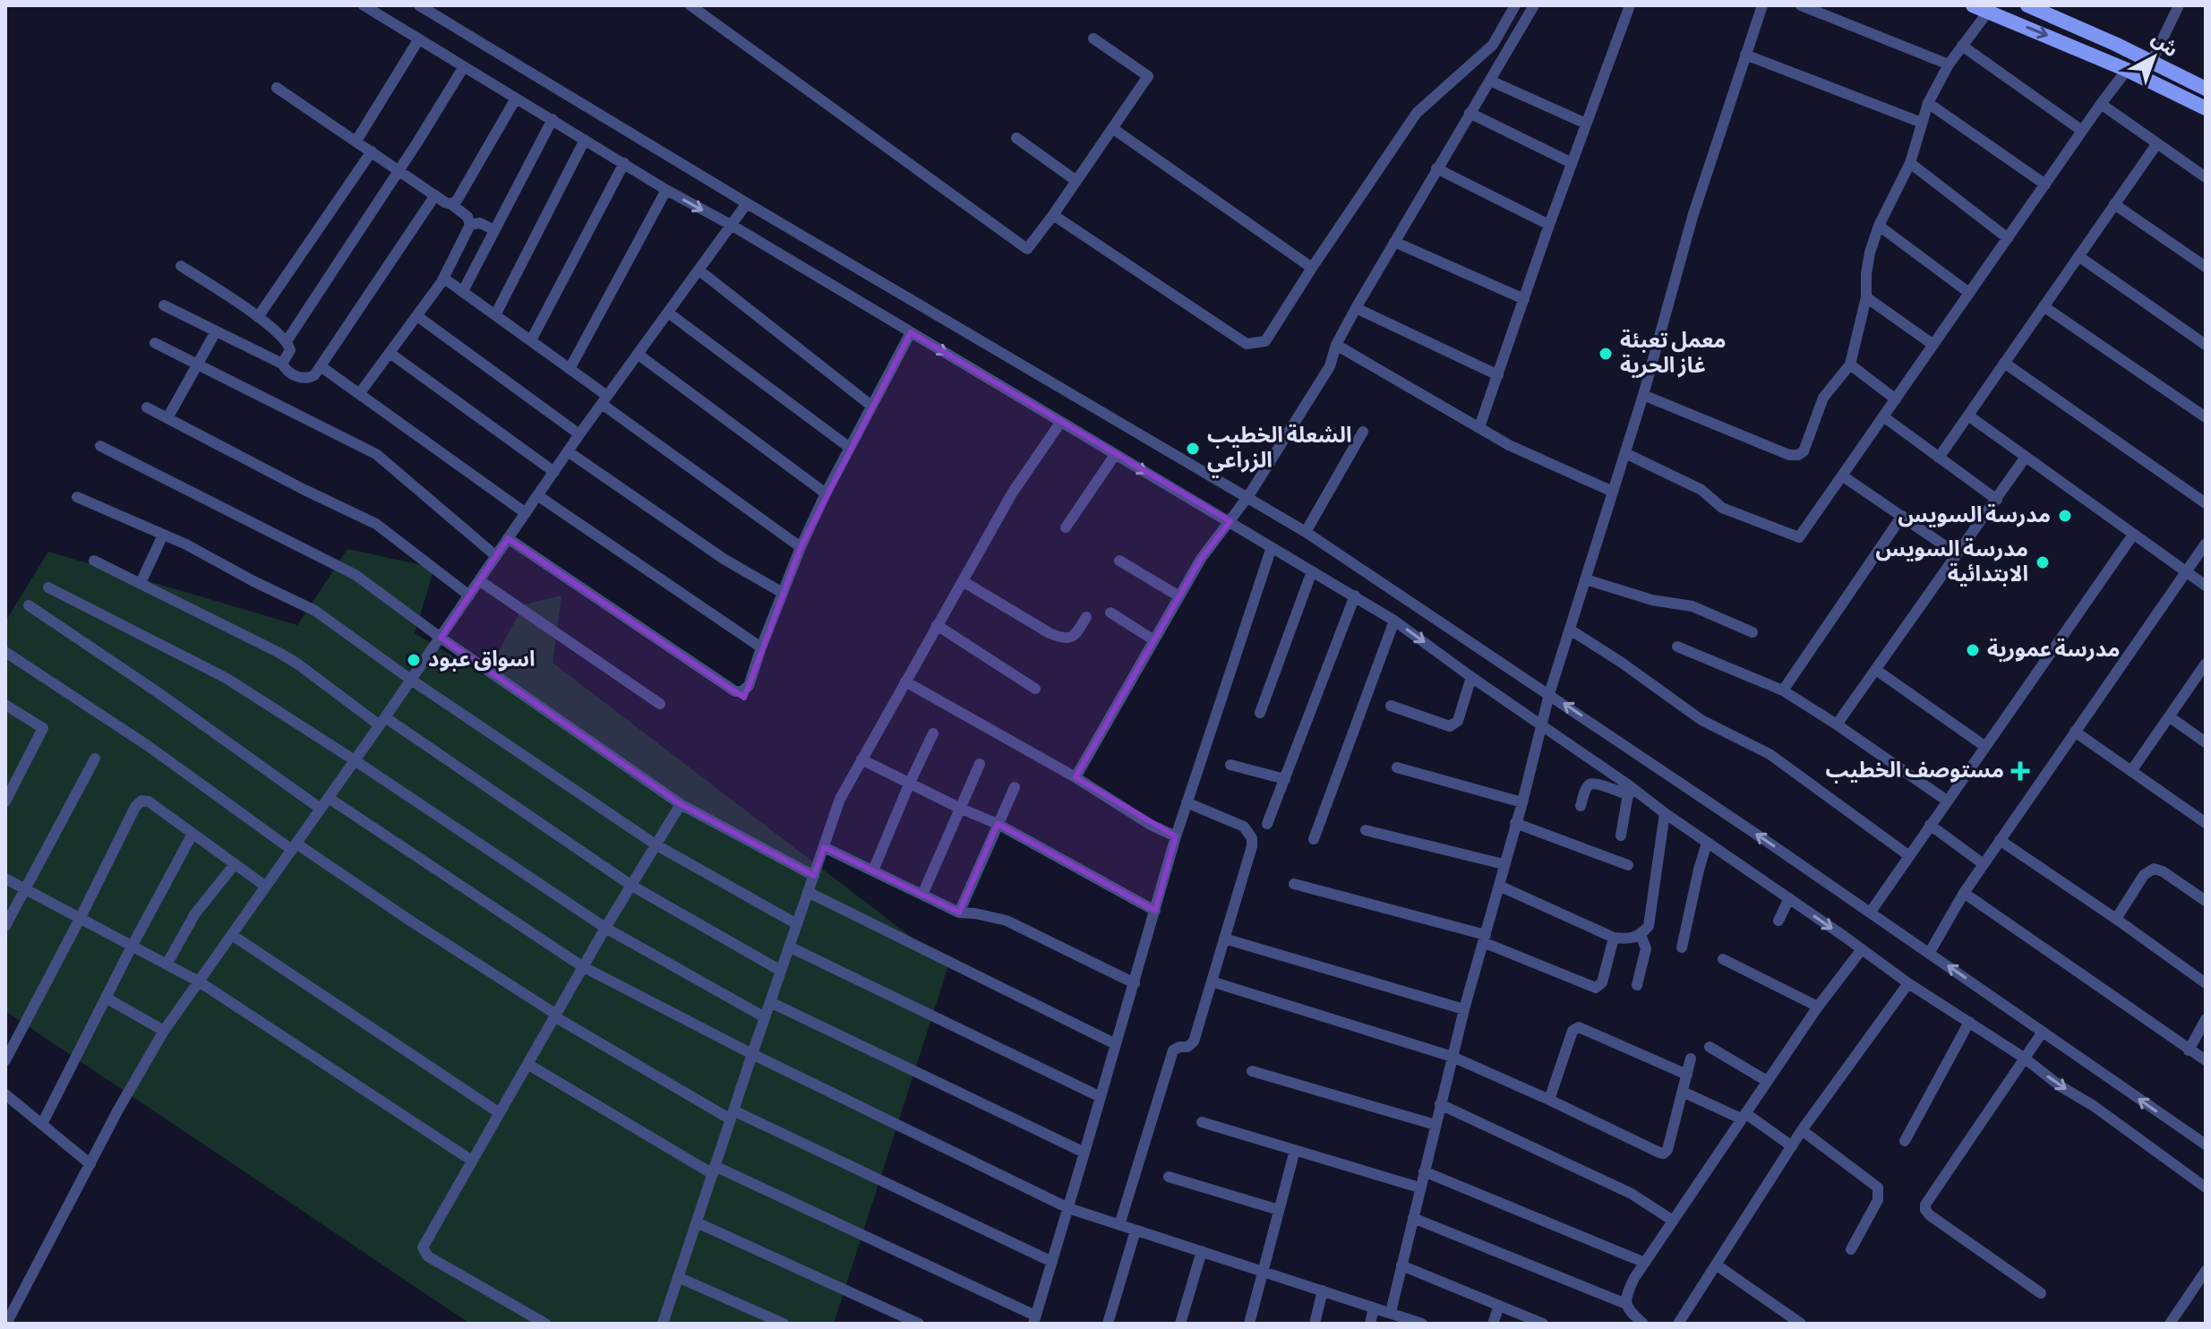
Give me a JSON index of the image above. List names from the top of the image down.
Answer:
{
  "places": {
    "other": [
      "معمل تعبئة غاز الحرية",
      "الشعلة الخطيب الزراعي",
      "مدرسة السويس",
      "مدرسة السويس الابتدائية",
      "مدرسة عمورية",
      "اسواق عبود"
    ],
    "health": ["مستوصف الخطيب"]
  },
  "north": "top right"
}
